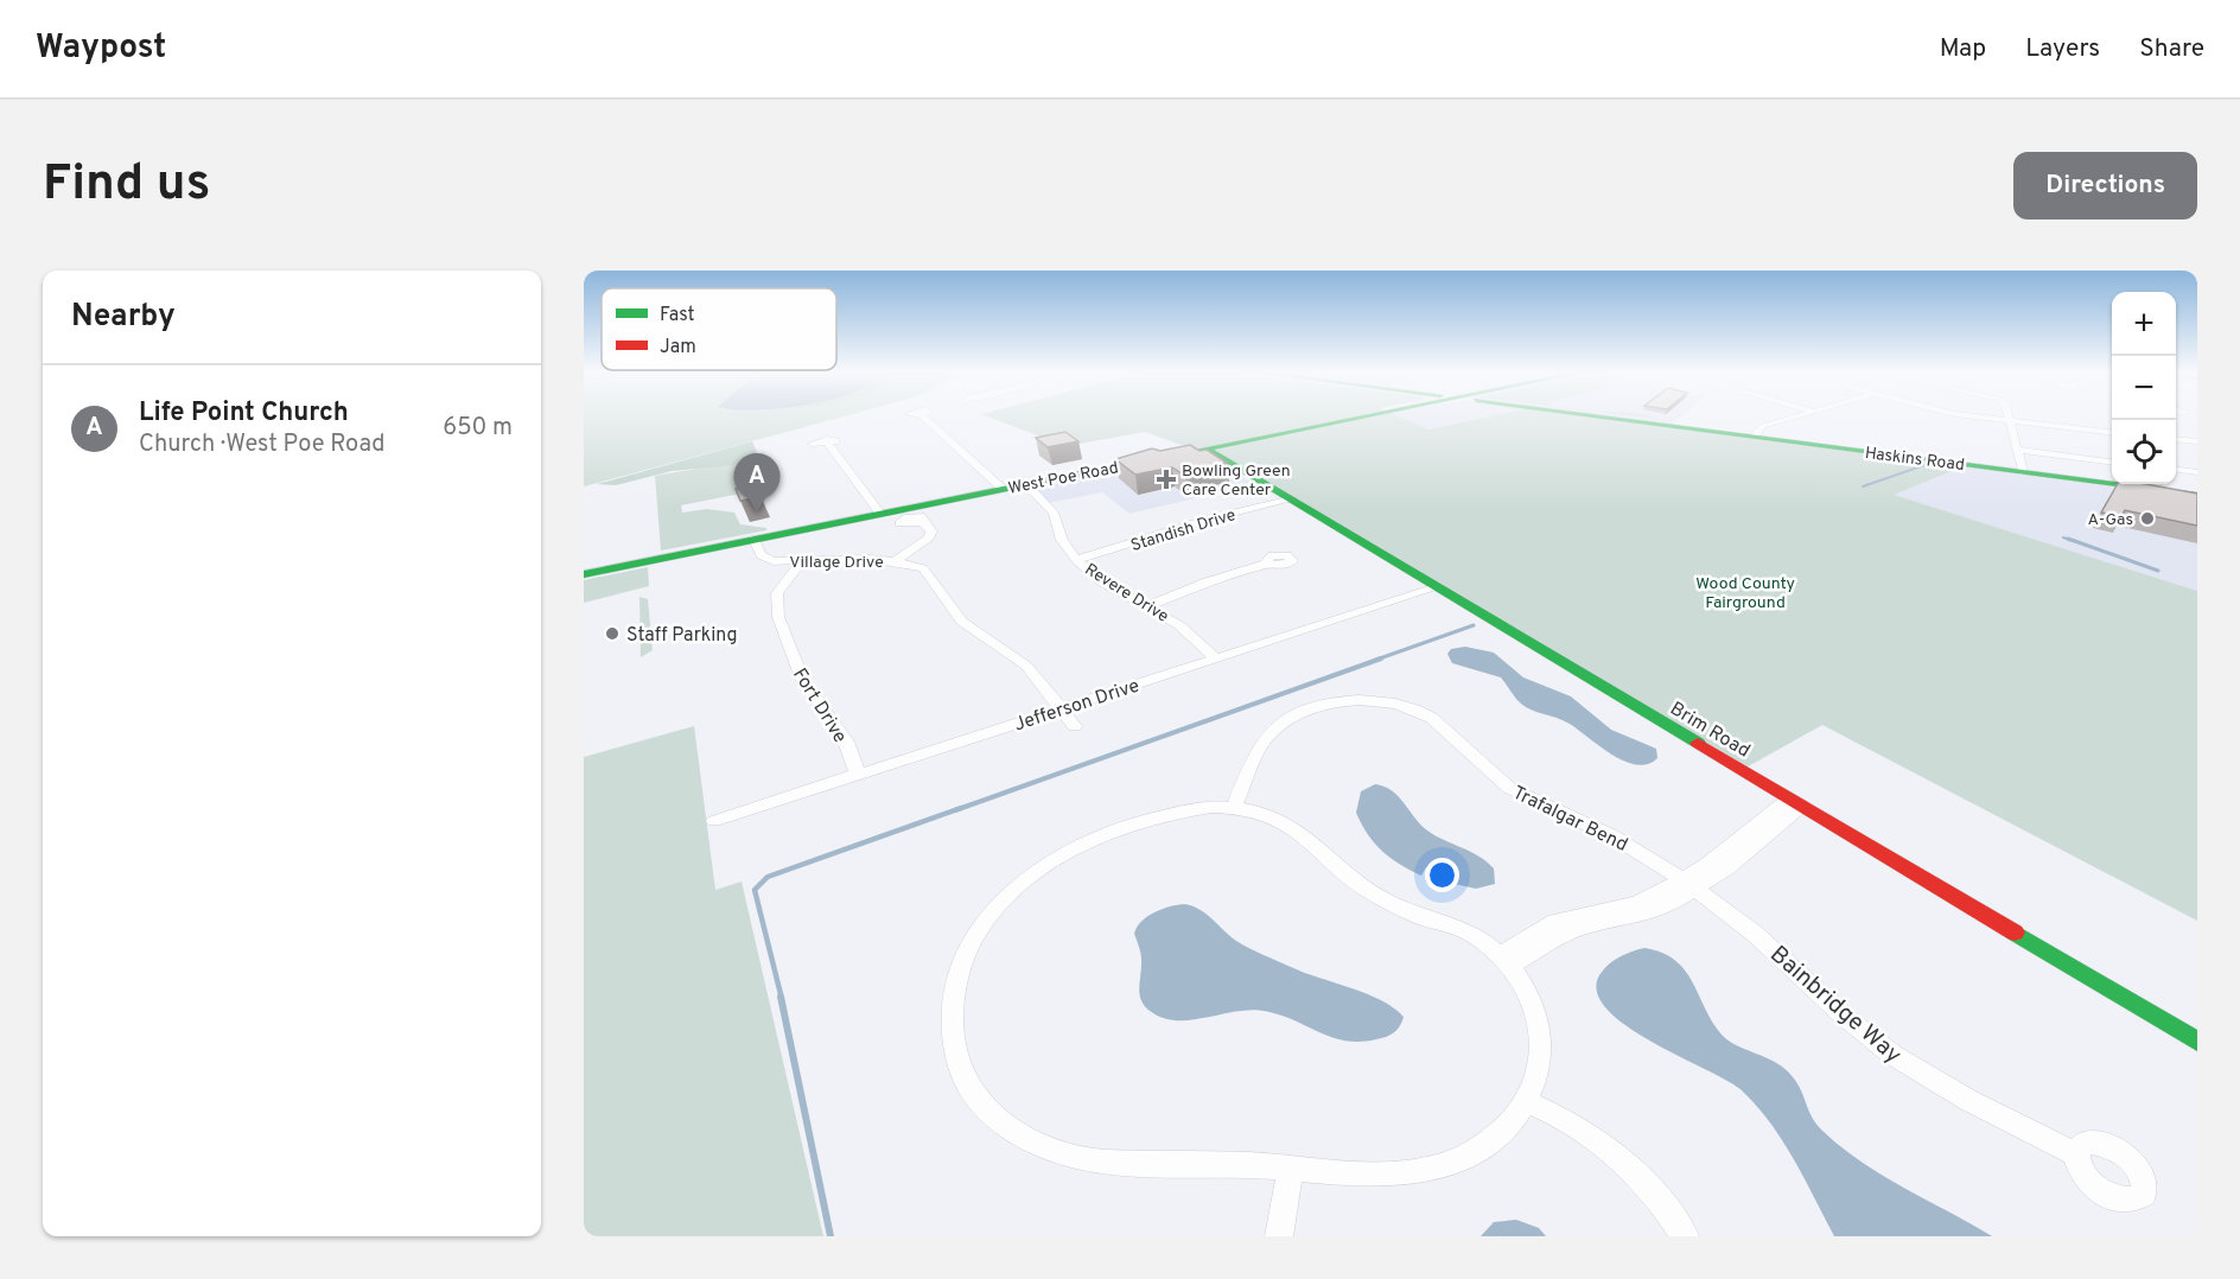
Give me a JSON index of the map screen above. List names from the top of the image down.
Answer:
{
  "streets": {
    "main road": ["Haskins Road", "West Poe Road", "Brim Road"],
    "street": [
      "Standish Drive",
      "Village Drive",
      "Revere Drive",
      "Jefferson Drive",
      "Fort Drive",
      "Trafalgar Bend",
      "Bainbridge Way"
    ]
  },
  "crossings": [
    ["West Poe Road", "Village Drive"],
    ["West Poe Road", "Revere Drive"],
    ["Standish Drive", "Revere Drive"],
    ["Standish Drive", "Brim Road"],
    ["Village Drive", "Jefferson Drive"],
    ["Village Drive", "Fort Drive"],
    ["Revere Drive", "Jefferson Drive"],
    ["Jefferson Drive", "Fort Drive"],
    ["Jefferson Drive", "Brim Road"],
    ["Trafalgar Bend", "Bainbridge Way"]
  ],
  "parks": ["Wood County Fairground"],
  "places": {
    "health": ["Bowling Green Care Center"],
    "other": ["A-Gas", "Staff Parking"]
  },
  "legend": ["Fast", "Jam"],
  "page": {
    "header": "Waypost",
    "nav": ["Map", "Layers", "Share"],
    "buttons": "Directions",
    "title": "Find us",
    "heading": "Nearby",
    "map_buttons": ["+", "−"],
    "list": [
      {
        "mark": "A",
        "name": "Life Point Church",
        "note": "Church · West Poe Road",
        "value": "650 m"
      }
    ],
    "pins": "A"
  }
}
